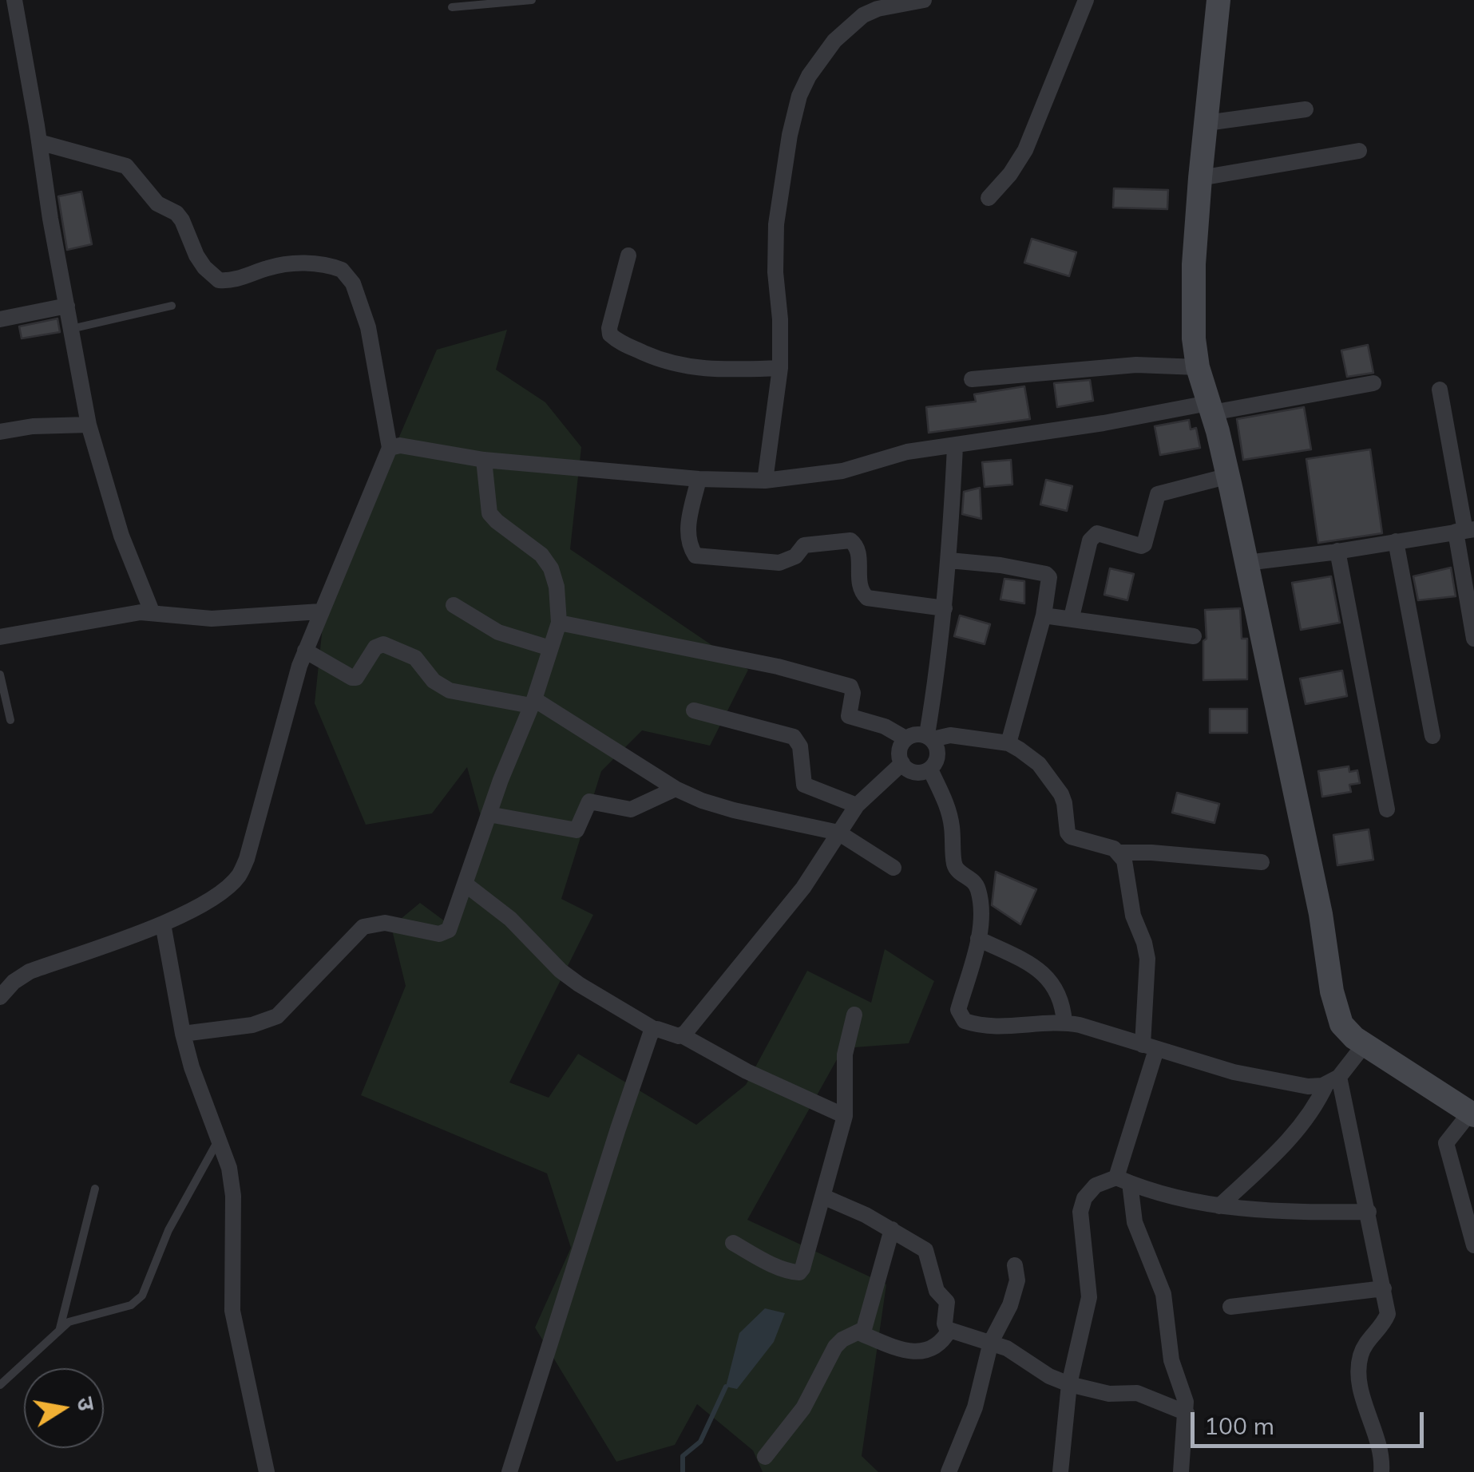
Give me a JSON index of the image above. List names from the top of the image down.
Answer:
{
  "scale_bar": "100 m",
  "north": "right"
}
